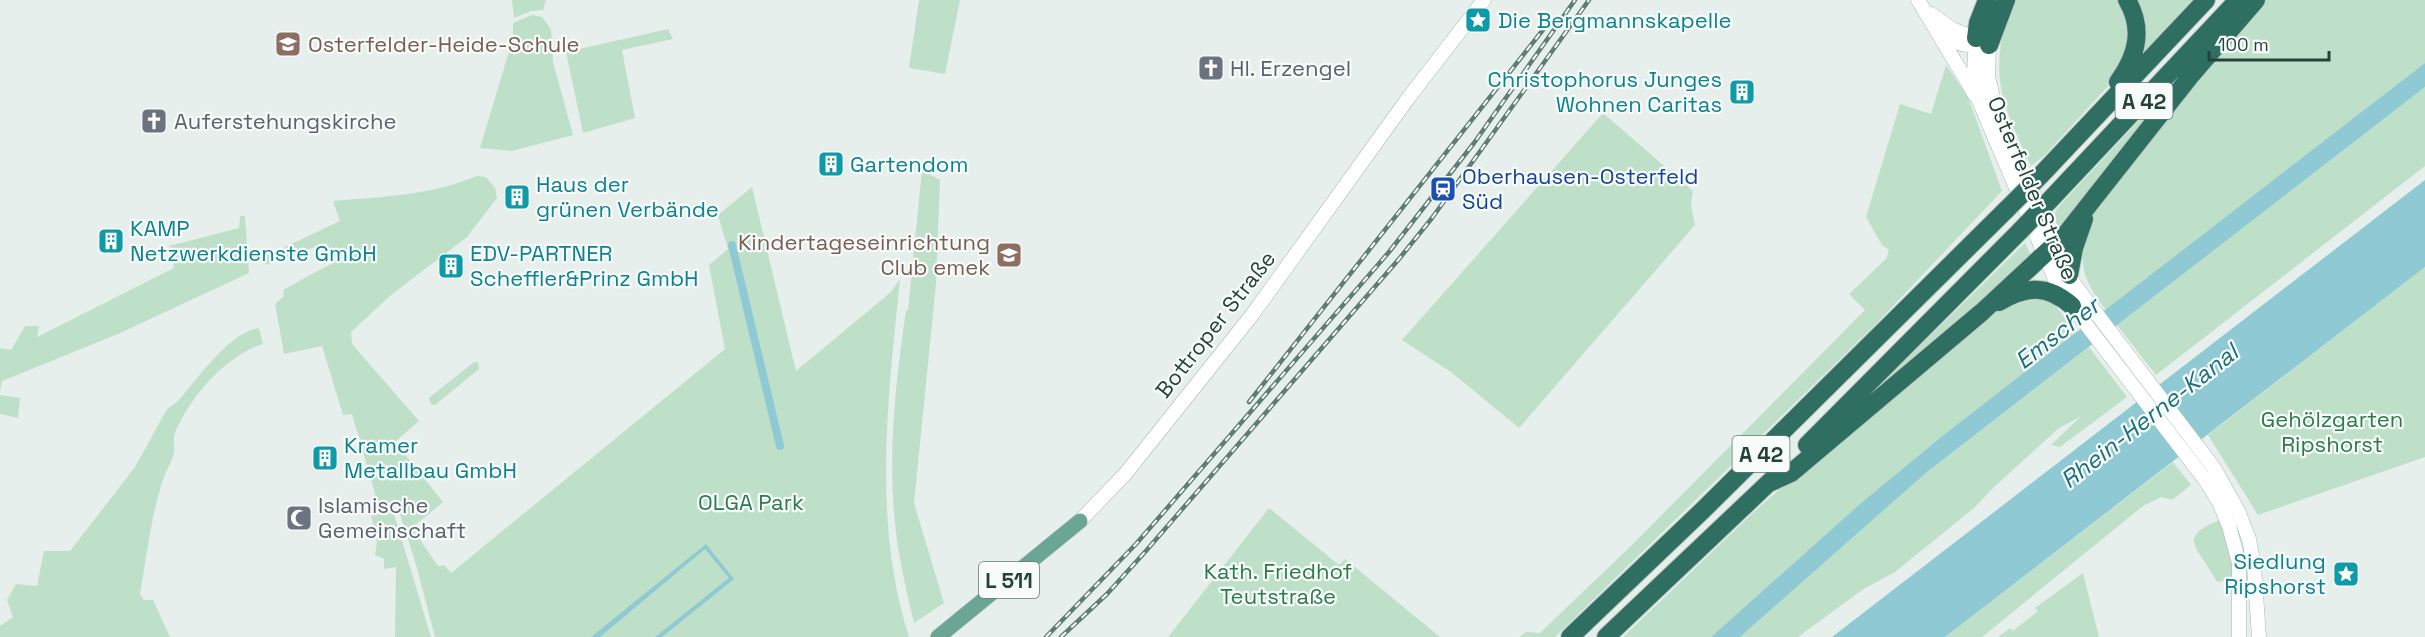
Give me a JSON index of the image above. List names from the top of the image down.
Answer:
{
  "streets": {
    "highway": ["A 42"],
    "main road": ["Osterfelder Straße", "Bottroper Straße", "L 511"]
  },
  "water": ["Emscher", "Rhein-Herne-Kanal"],
  "parks": ["Gehölzgarten Ripshorst", "OLGA Park", "Kath. Friedhof Teutstraße"],
  "places": {
    "place": ["Die Bergmannskapelle", "Siedlung Ripshorst"],
    "school or university": ["Osterfelder-Heide-Schule", "Kindertageseinrichtung Club emek"],
    "church": ["Hl. Erzengel", "Auferstehungskirche"],
    "building": [
      "Christophorus Junges Wohnen Caritas",
      "Gartendom",
      "Haus der grünen Verbände",
      "KAMP Netzwerkdienste GmbH",
      "EDV-PARTNER Scheffler&Prinz GmbH",
      "Kramer Metallbau GmbH"
    ],
    "station": ["Oberhausen-Osterfeld Süd"],
    "mosque": ["Islamische Gemeinschaft"]
  },
  "scale_bar": "100 m"
}
